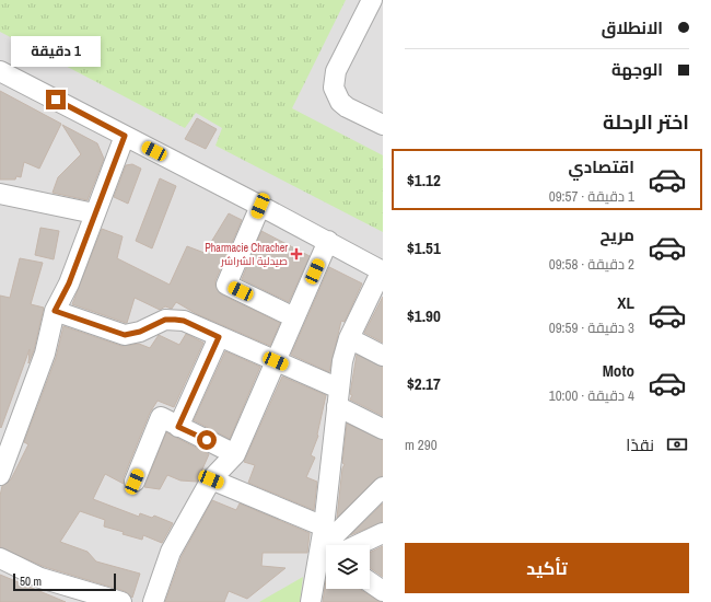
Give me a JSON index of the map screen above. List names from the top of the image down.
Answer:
{
  "places": {
    "health": ["Pharmacie Chracher صيدلية الشراشر"]
  },
  "scale_bar": "50 m",
  "page": {
    "banner": ["الانطلاق", "الوجهة"],
    "bubble": "1 دقيقة",
    "heading": "اختر الرحلة",
    "list": [
      {
        "name": "اقتصادي",
        "note": "1 دقيقة · 09:57",
        "value": "$1.12"
      },
      {
        "name": "مريح",
        "note": "2 دقيقة · 09:58",
        "value": "$1.51"
      },
      {
        "name": "XL",
        "note": "3 دقيقة · 09:59",
        "value": "$1.90"
      },
      {
        "name": "Moto",
        "note": "4 دقيقة · 10:00",
        "value": "$2.17"
      }
    ],
    "pay": ["نقدًا", "290 m"],
    "buttons": "تأكيد",
    "scale": "50 m"
  }
}
